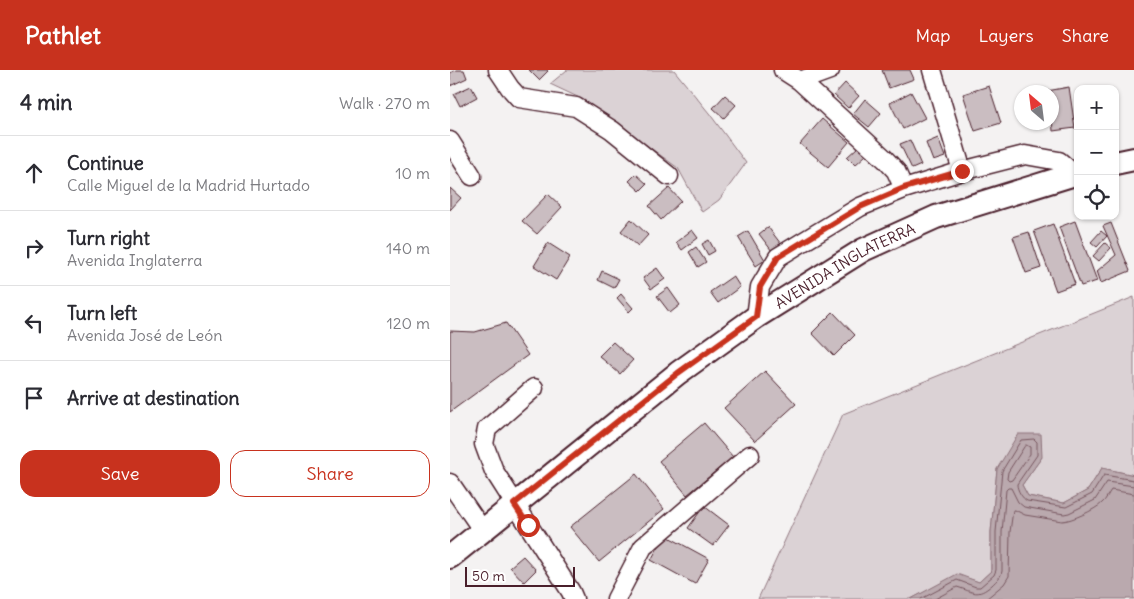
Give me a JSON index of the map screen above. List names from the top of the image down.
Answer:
{
  "streets": {
    "main road": ["AVENIDA INGLATERRA"]
  },
  "scale_bar": "50 m",
  "north": "top left",
  "page": {
    "header": "Pathlet",
    "nav": ["Map", "Layers", "Share"],
    "heading": ["4 min", "Walk · 270 m"],
    "map_buttons": ["+", "−"],
    "list": [
      ["Continue", "Calle Miguel de la Madrid Hurtado", "10 m"],
      ["Turn right", "Avenida Inglaterra", "140 m"],
      ["Turn left", "Avenida José de León", "120 m"],
      "Arrive at destination"
    ],
    "buttons": ["Save", "Share"],
    "scale": "50 m"
  }
}
